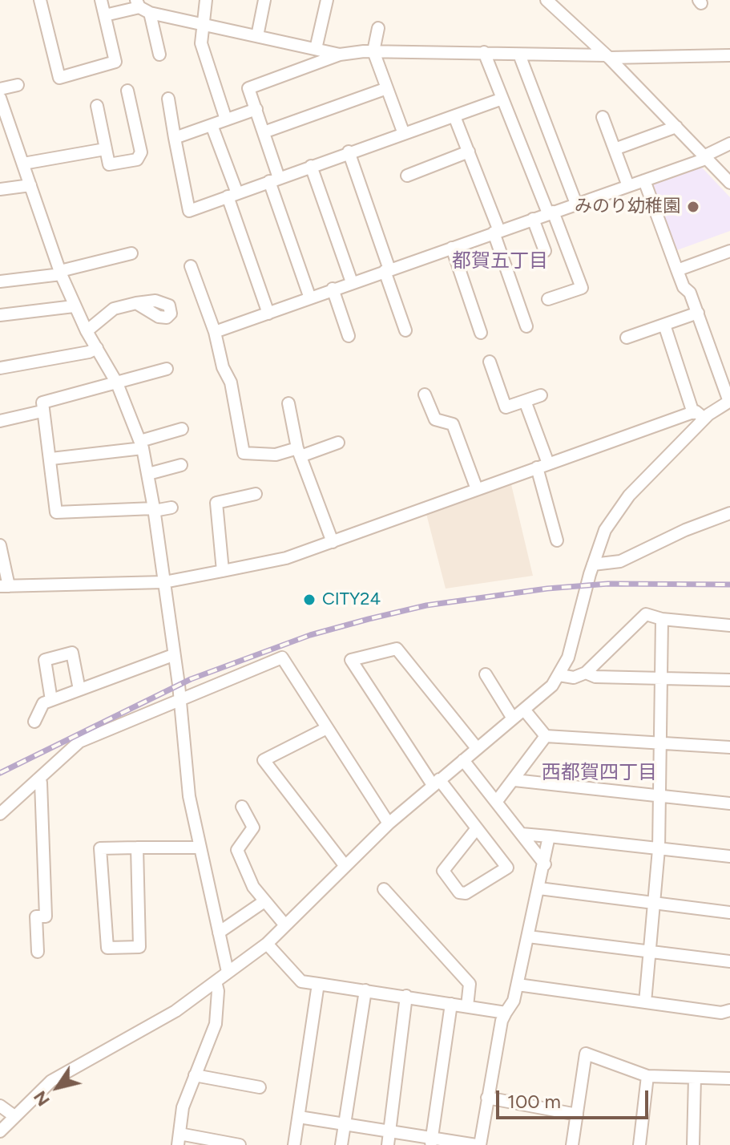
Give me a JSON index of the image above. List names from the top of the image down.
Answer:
{
  "districts": ["都賀五丁目", "西都賀四丁目"],
  "places": ["みのり幼稚園", "CITY24"],
  "scale_bar": "100 m",
  "north": "bottom left"
}
